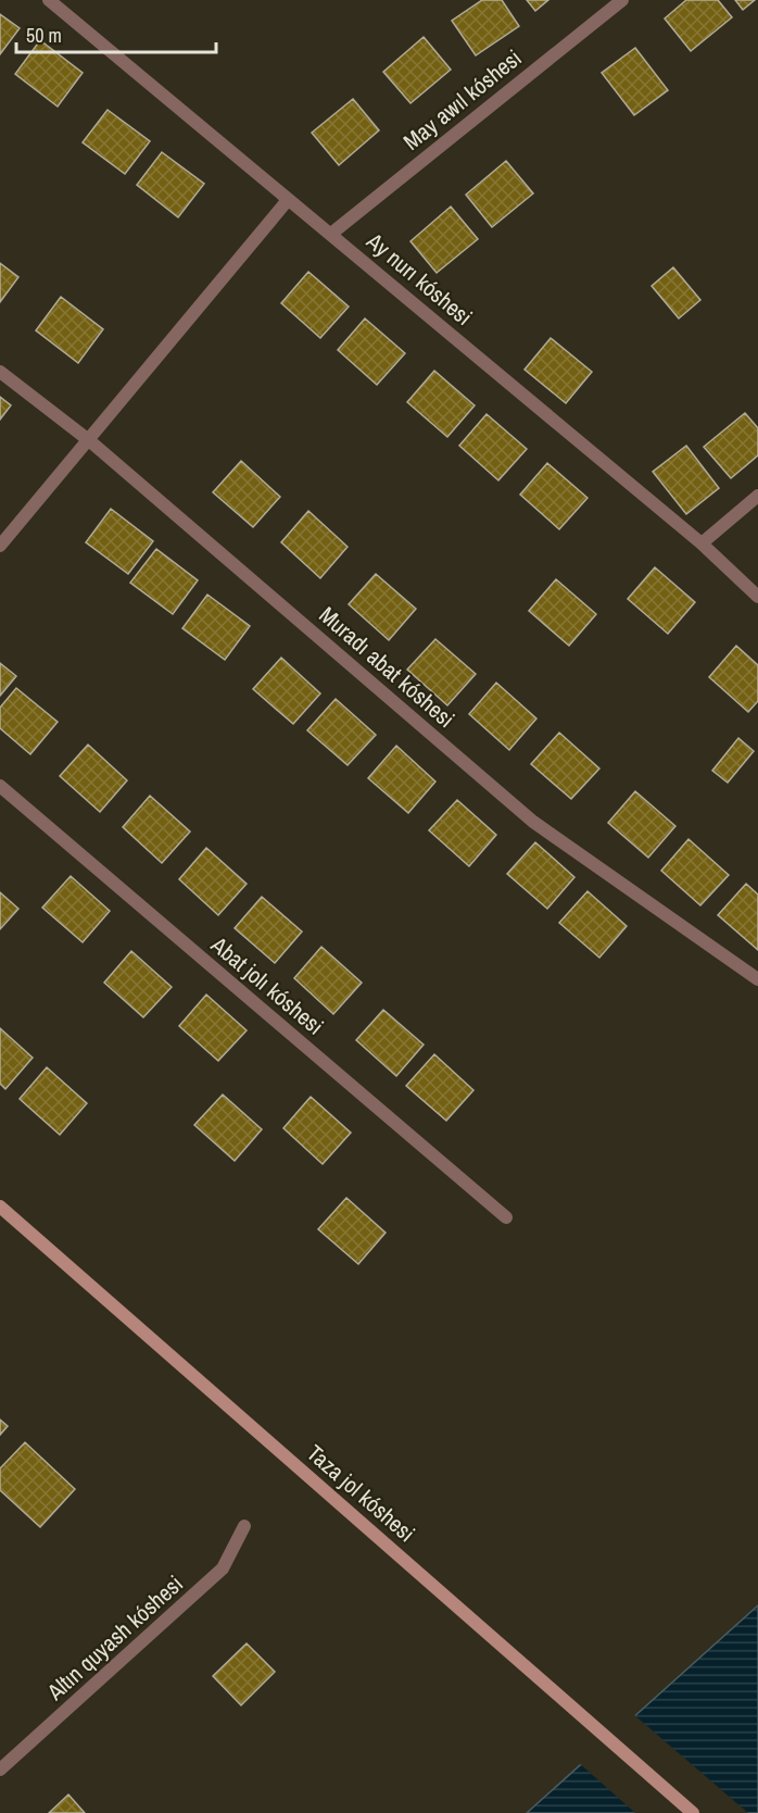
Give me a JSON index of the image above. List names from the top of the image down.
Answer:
{
  "streets": {
    "main road": ["Taza jol kóshesi"],
    "street": [
      "May awıl kóshesi",
      "Ay nurı kóshesi",
      "Muradı abat kóshesi",
      "Abat jolı kóshesi",
      "Altın quyash kóshesi"
    ]
  },
  "crossings": [
    ["May awıl kóshesi", "Ay nurı kóshesi"]
  ],
  "scale_bar": "50 m"
}
